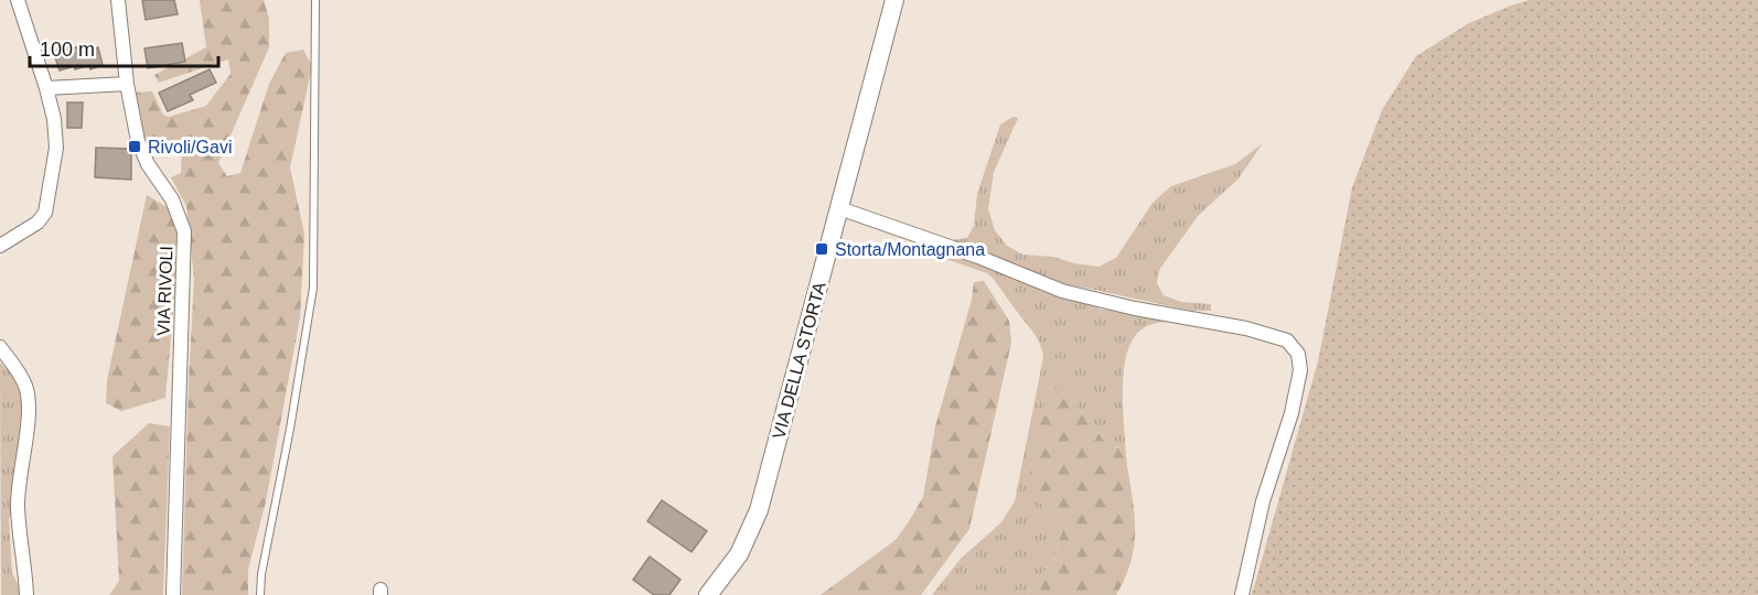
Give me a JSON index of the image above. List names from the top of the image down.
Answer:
{
  "streets": {
    "main road": ["VIA DELLA STORTA"],
    "street": ["VIA RIVOLI"]
  },
  "places": {
    "transit": ["Rivoli/Gavi", "Storta/Montagnana"]
  },
  "scale_bar": "100 m"
}
